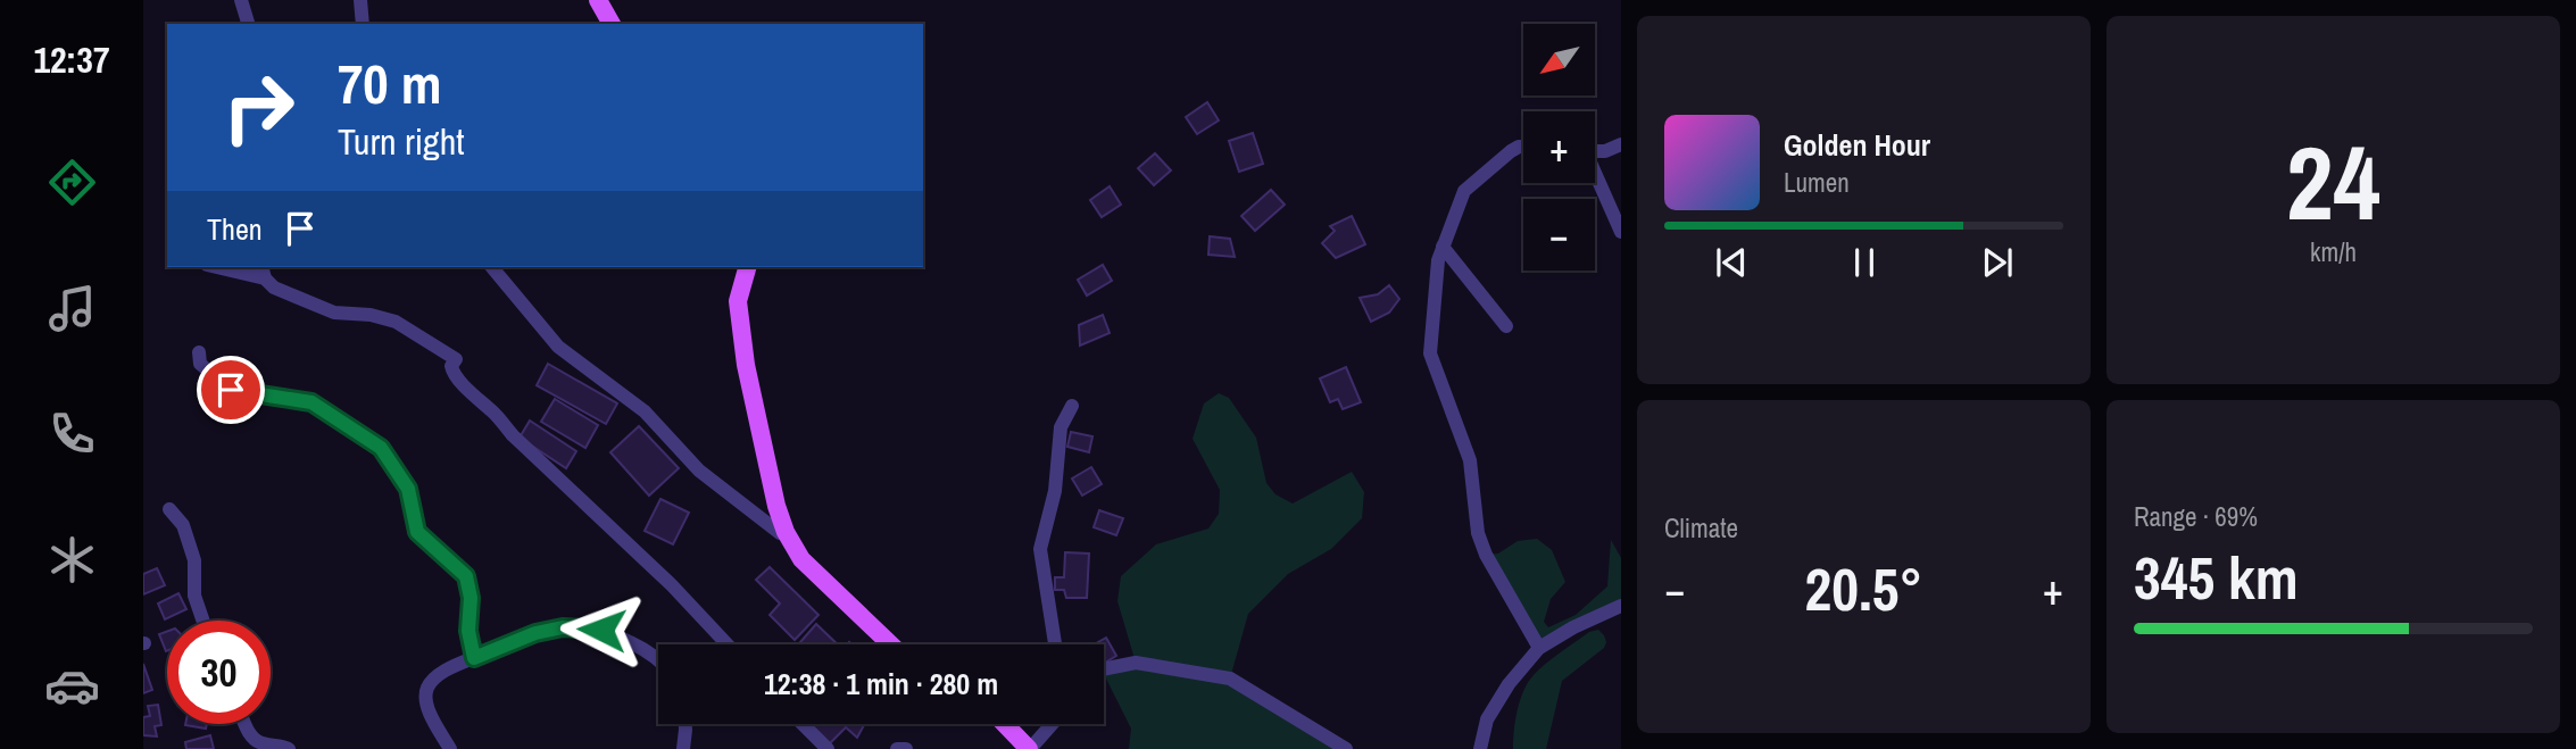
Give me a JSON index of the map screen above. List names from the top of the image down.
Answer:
{
  "north": "bottom left",
  "page": {
    "tabs": "12:37",
    "tile": [
      ["24", "km/h"],
      "Climate",
      ["Range · 69%", "345 km"]
    ],
    "map_buttons": ["+", "−"],
    "turn": ["70 m", "Turn right"],
    "song": ["Golden Hour", "Lumen"],
    "then": "Then",
    "heat": ["−", "20.5°", "+"],
    "limit": "30",
    "trip": "12:38 · 1 min · 280 m"
  }
}
